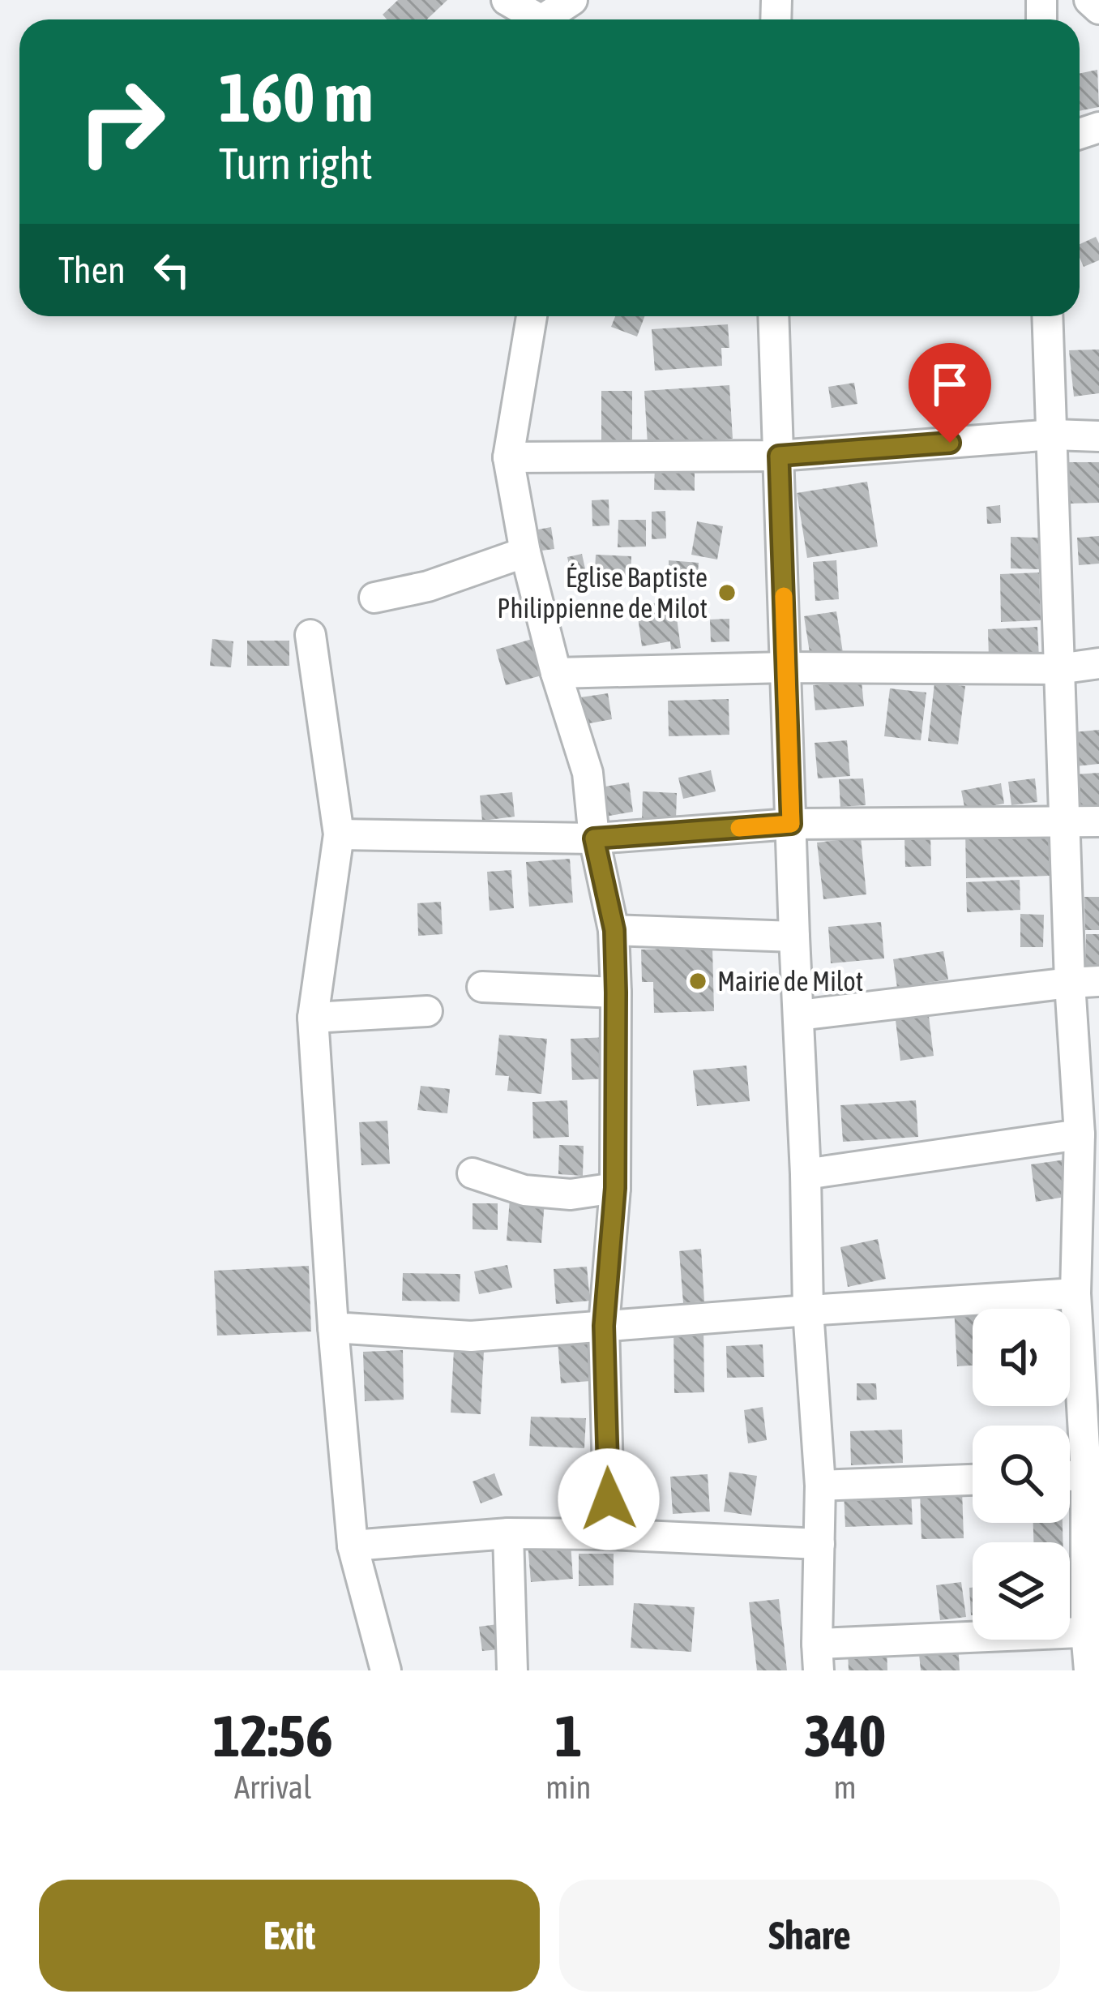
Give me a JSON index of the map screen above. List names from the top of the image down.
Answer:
{
  "places": ["Église Baptiste Philippienne de Milot", "Mairie de Milot"],
  "page": {
    "turn": ["160 m", "Turn right"],
    "then": "Then",
    "eta": [
      "12:56",
      "Arrival",
      "1",
      "min",
      "340",
      "m"
    ],
    "buttons": ["Exit", "Share"]
  }
}
